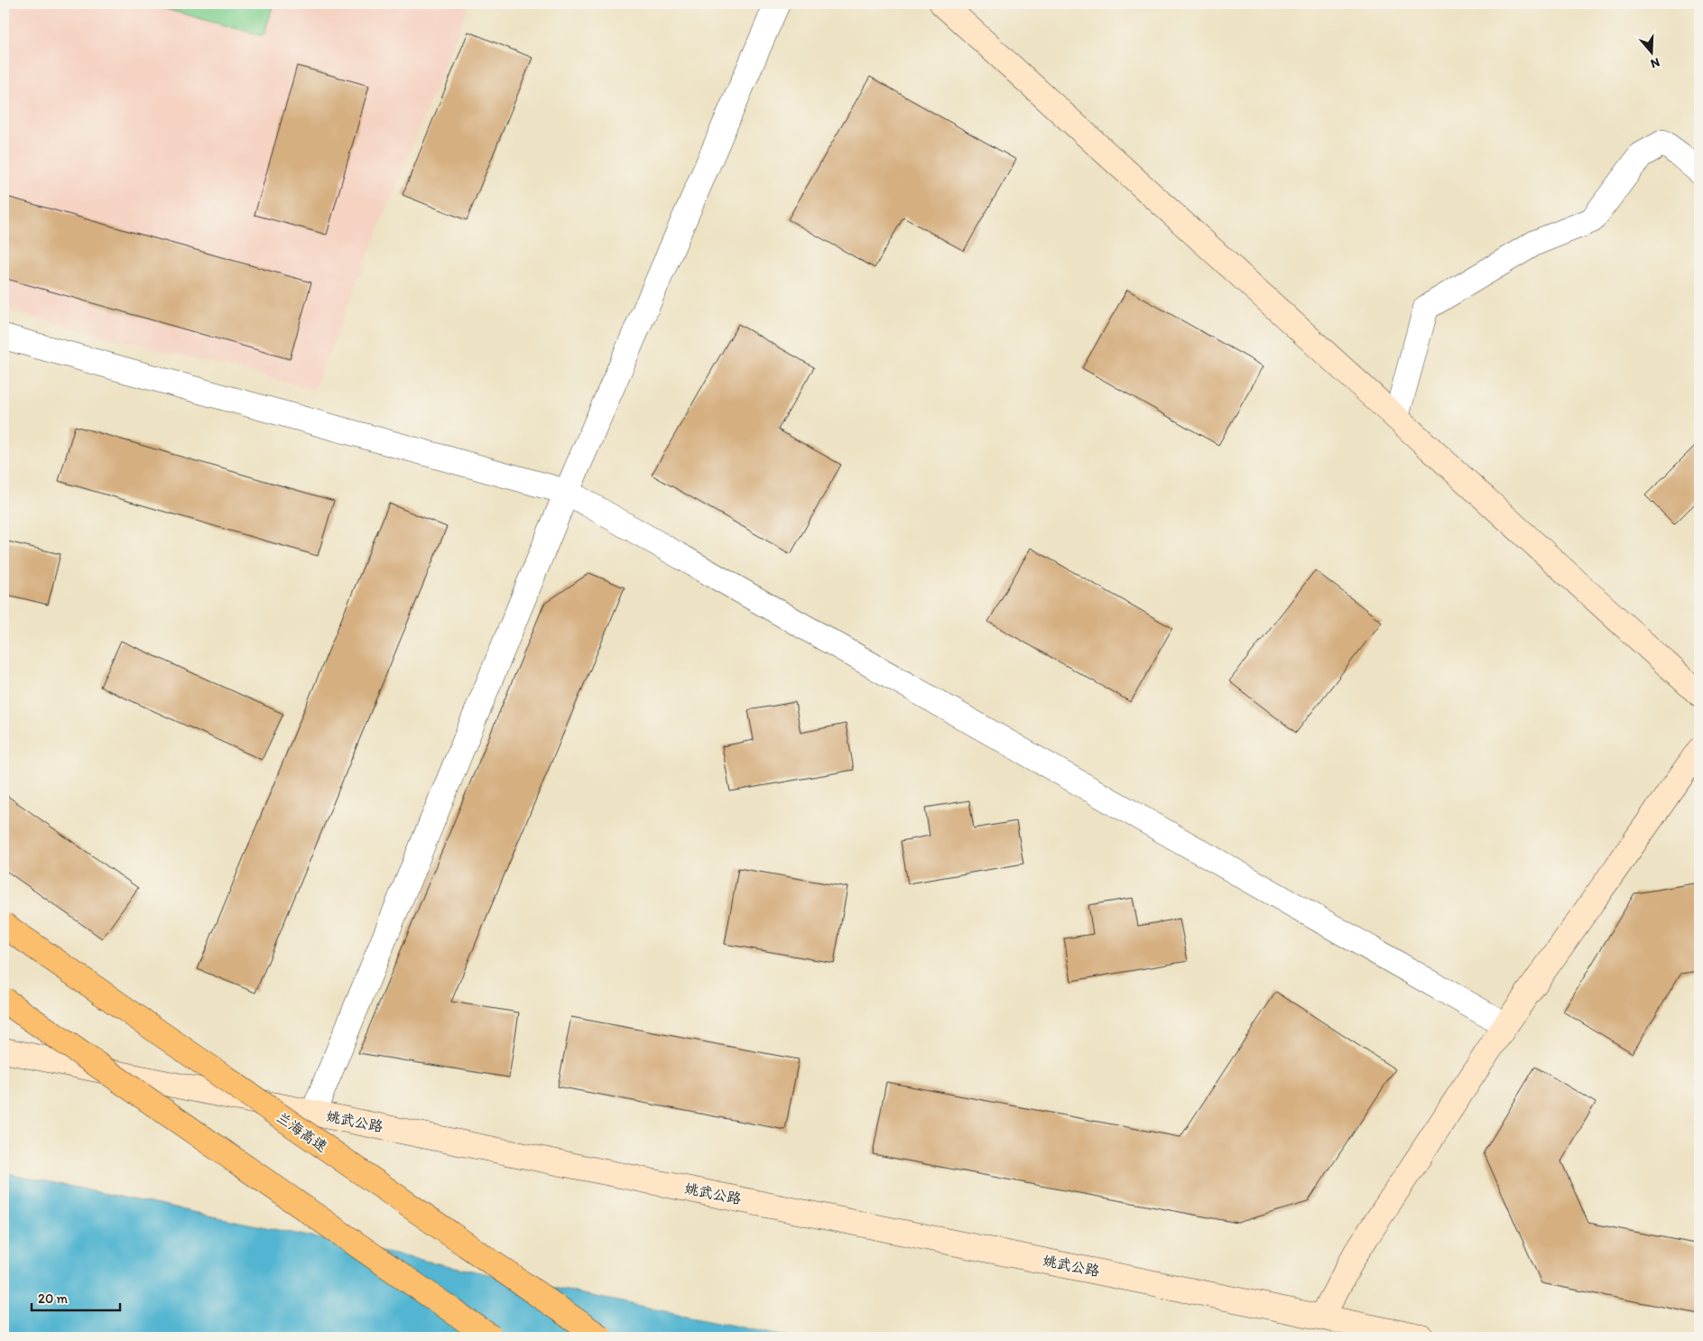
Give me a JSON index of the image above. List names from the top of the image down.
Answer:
{
  "streets": {
    "highway": ["兰海高速"],
    "street": ["姚武公路"]
  },
  "scale_bar": "20 m",
  "north": "bottom"
}
